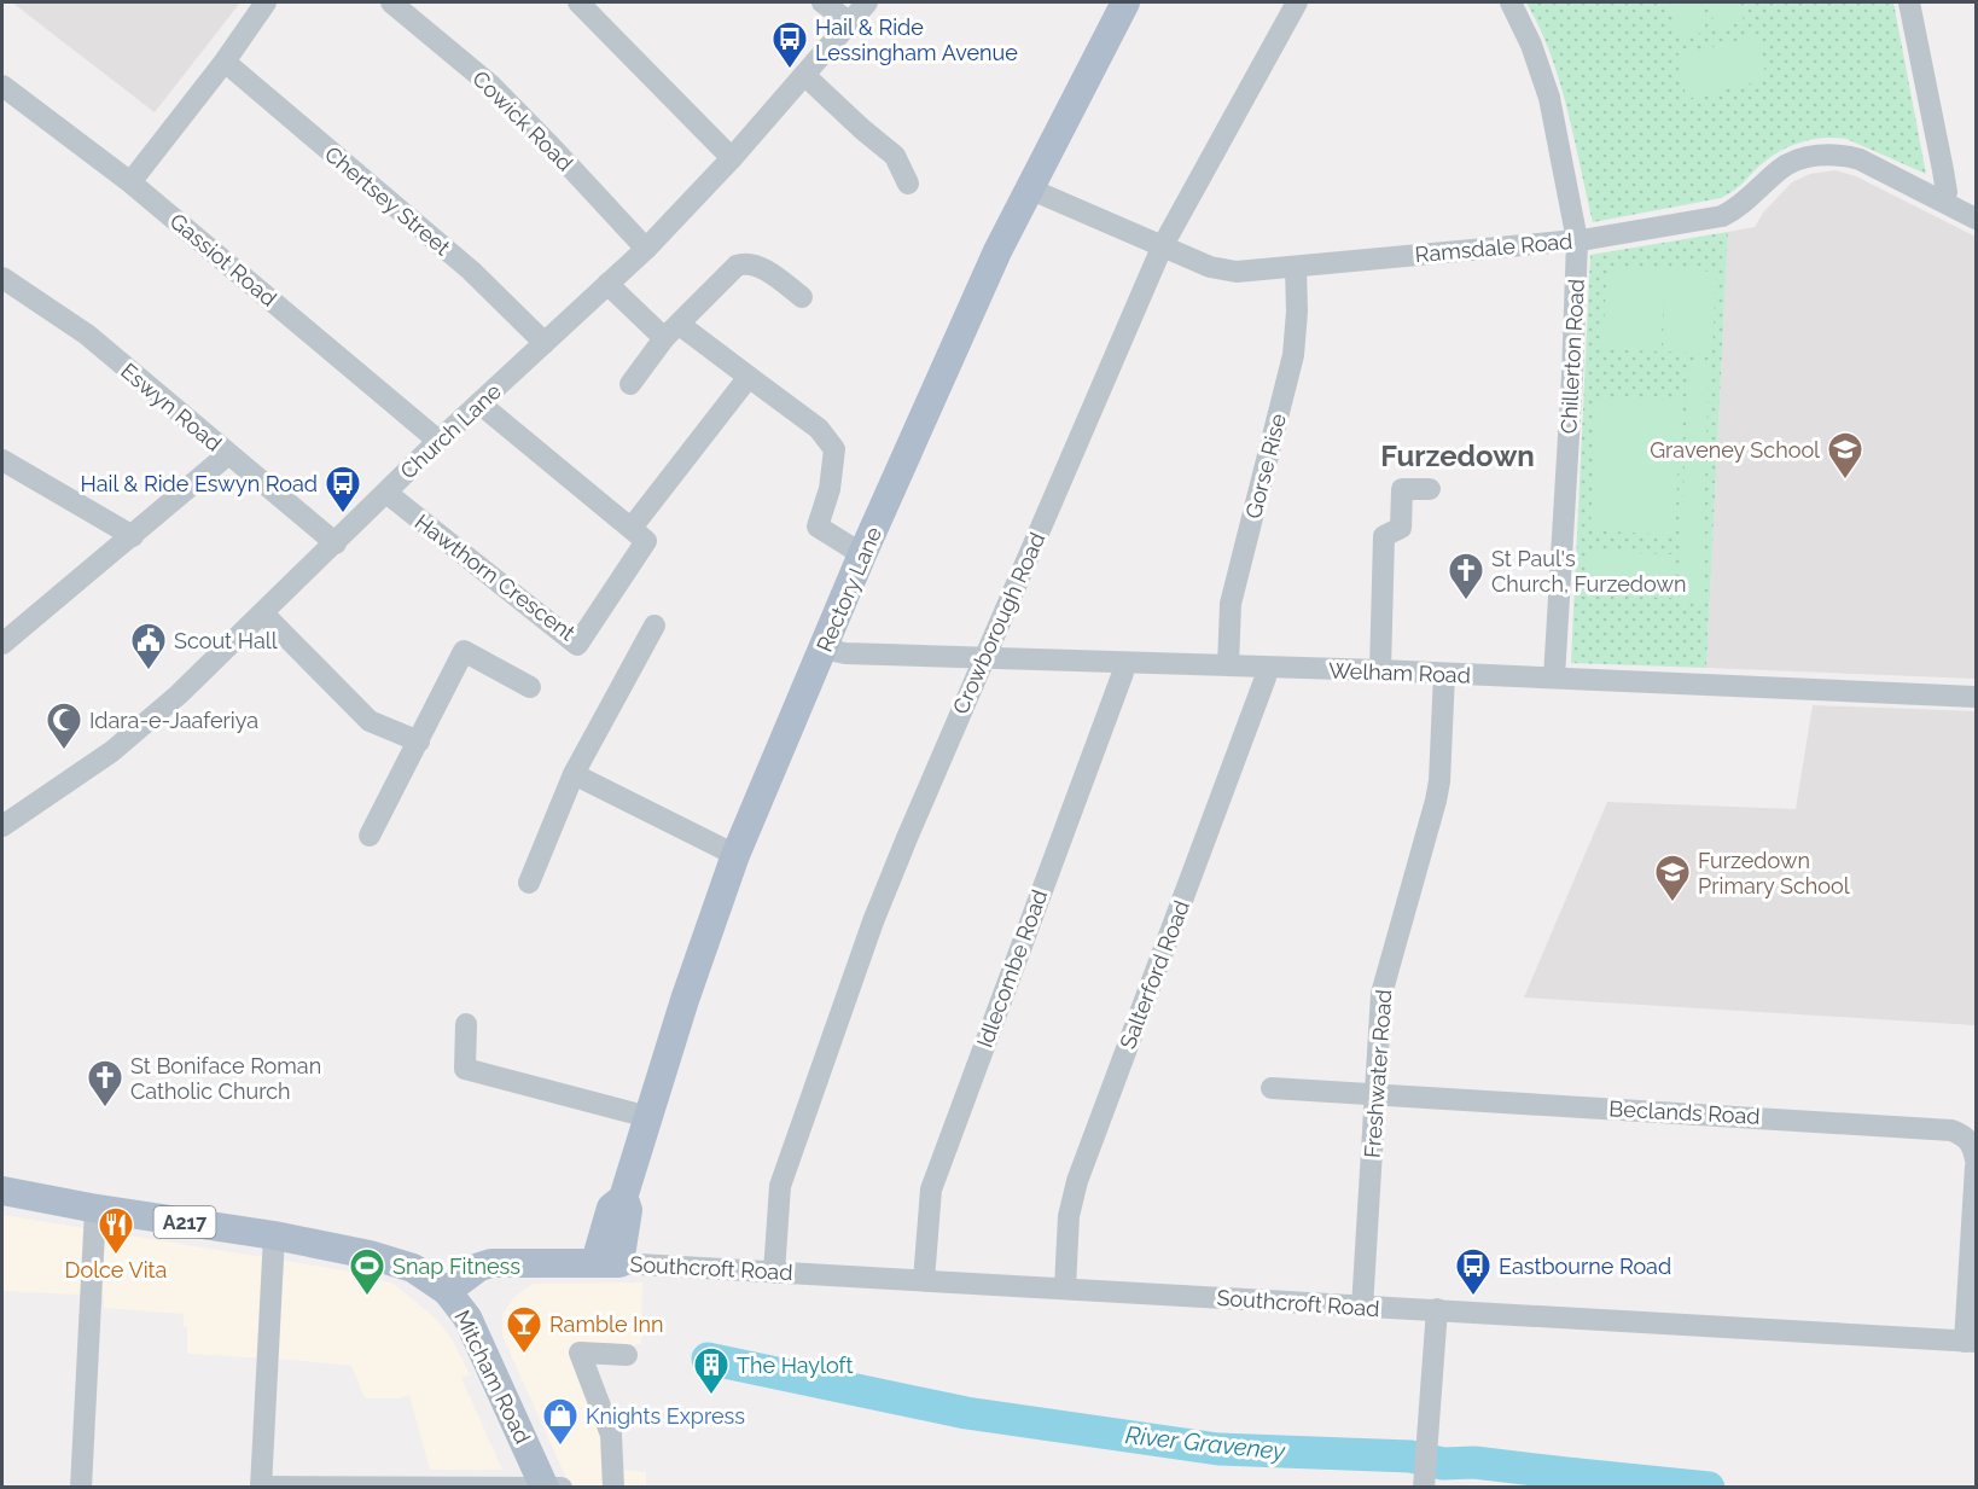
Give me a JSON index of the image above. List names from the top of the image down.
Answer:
{
  "streets": {
    "main road": ["Rectory Lane", "A217", "Mitcham Road"],
    "street": [
      "Cowick Road",
      "Chertsey Street",
      "Ramsdale Road",
      "Gassiot Road",
      "Chillerton Road",
      "Eswyn Road",
      "Church Lane",
      "Gorse Rise",
      "Hawthorn Crescent",
      "Crowborough Road",
      "Welham Road",
      "Idlecombe Road",
      "Salterford Road",
      "Freshwater Road",
      "Beclands Road",
      "Southcroft Road"
    ]
  },
  "crossings": [
    ["Cowick Road", "Church Lane"],
    ["Chertsey Street", "Church Lane"],
    ["Ramsdale Road", "Chillerton Road"],
    ["Ramsdale Road", "Gorse Rise"],
    ["Ramsdale Road", "Rectory Lane"],
    ["Ramsdale Road", "Crowborough Road"],
    ["Gassiot Road", "Church Lane"],
    ["Chillerton Road", "Welham Road"],
    ["Eswyn Road", "Church Lane"],
    ["Church Lane", "Hawthorn Crescent"],
    ["Gorse Rise", "Welham Road"],
    ["Rectory Lane", "Welham Road"],
    ["Rectory Lane", "Southcroft Road"],
    ["Crowborough Road", "Welham Road"],
    ["Crowborough Road", "Southcroft Road"],
    ["Welham Road", "Idlecombe Road"],
    ["Welham Road", "Salterford Road"],
    ["Welham Road", "Freshwater Road"],
    ["Idlecombe Road", "Southcroft Road"],
    ["Salterford Road", "Southcroft Road"],
    ["Freshwater Road", "Beclands Road"],
    ["Freshwater Road", "Southcroft Road"]
  ],
  "districts": ["Furzedown"],
  "water": ["River Graveney"],
  "places": {
    "bus stop": ["Hail & Ride Lessingham Avenue", "Hail & Ride Eswyn Road", "Eastbourne Road"],
    "school or university": ["Graveney School", "Furzedown Primary School"],
    "church": ["St Paul's Church, Furzedown", "St Boniface Roman Catholic Church"],
    "public building": ["Scout Hall"],
    "mosque": ["Idara-e-Jaaferiya"],
    "restaurant": ["Dolce Vita"],
    "sports": ["Snap Fitness"],
    "bar": ["Ramble Inn"],
    "building": ["The Hayloft"],
    "shop": ["Knights Express"]
  }
}
